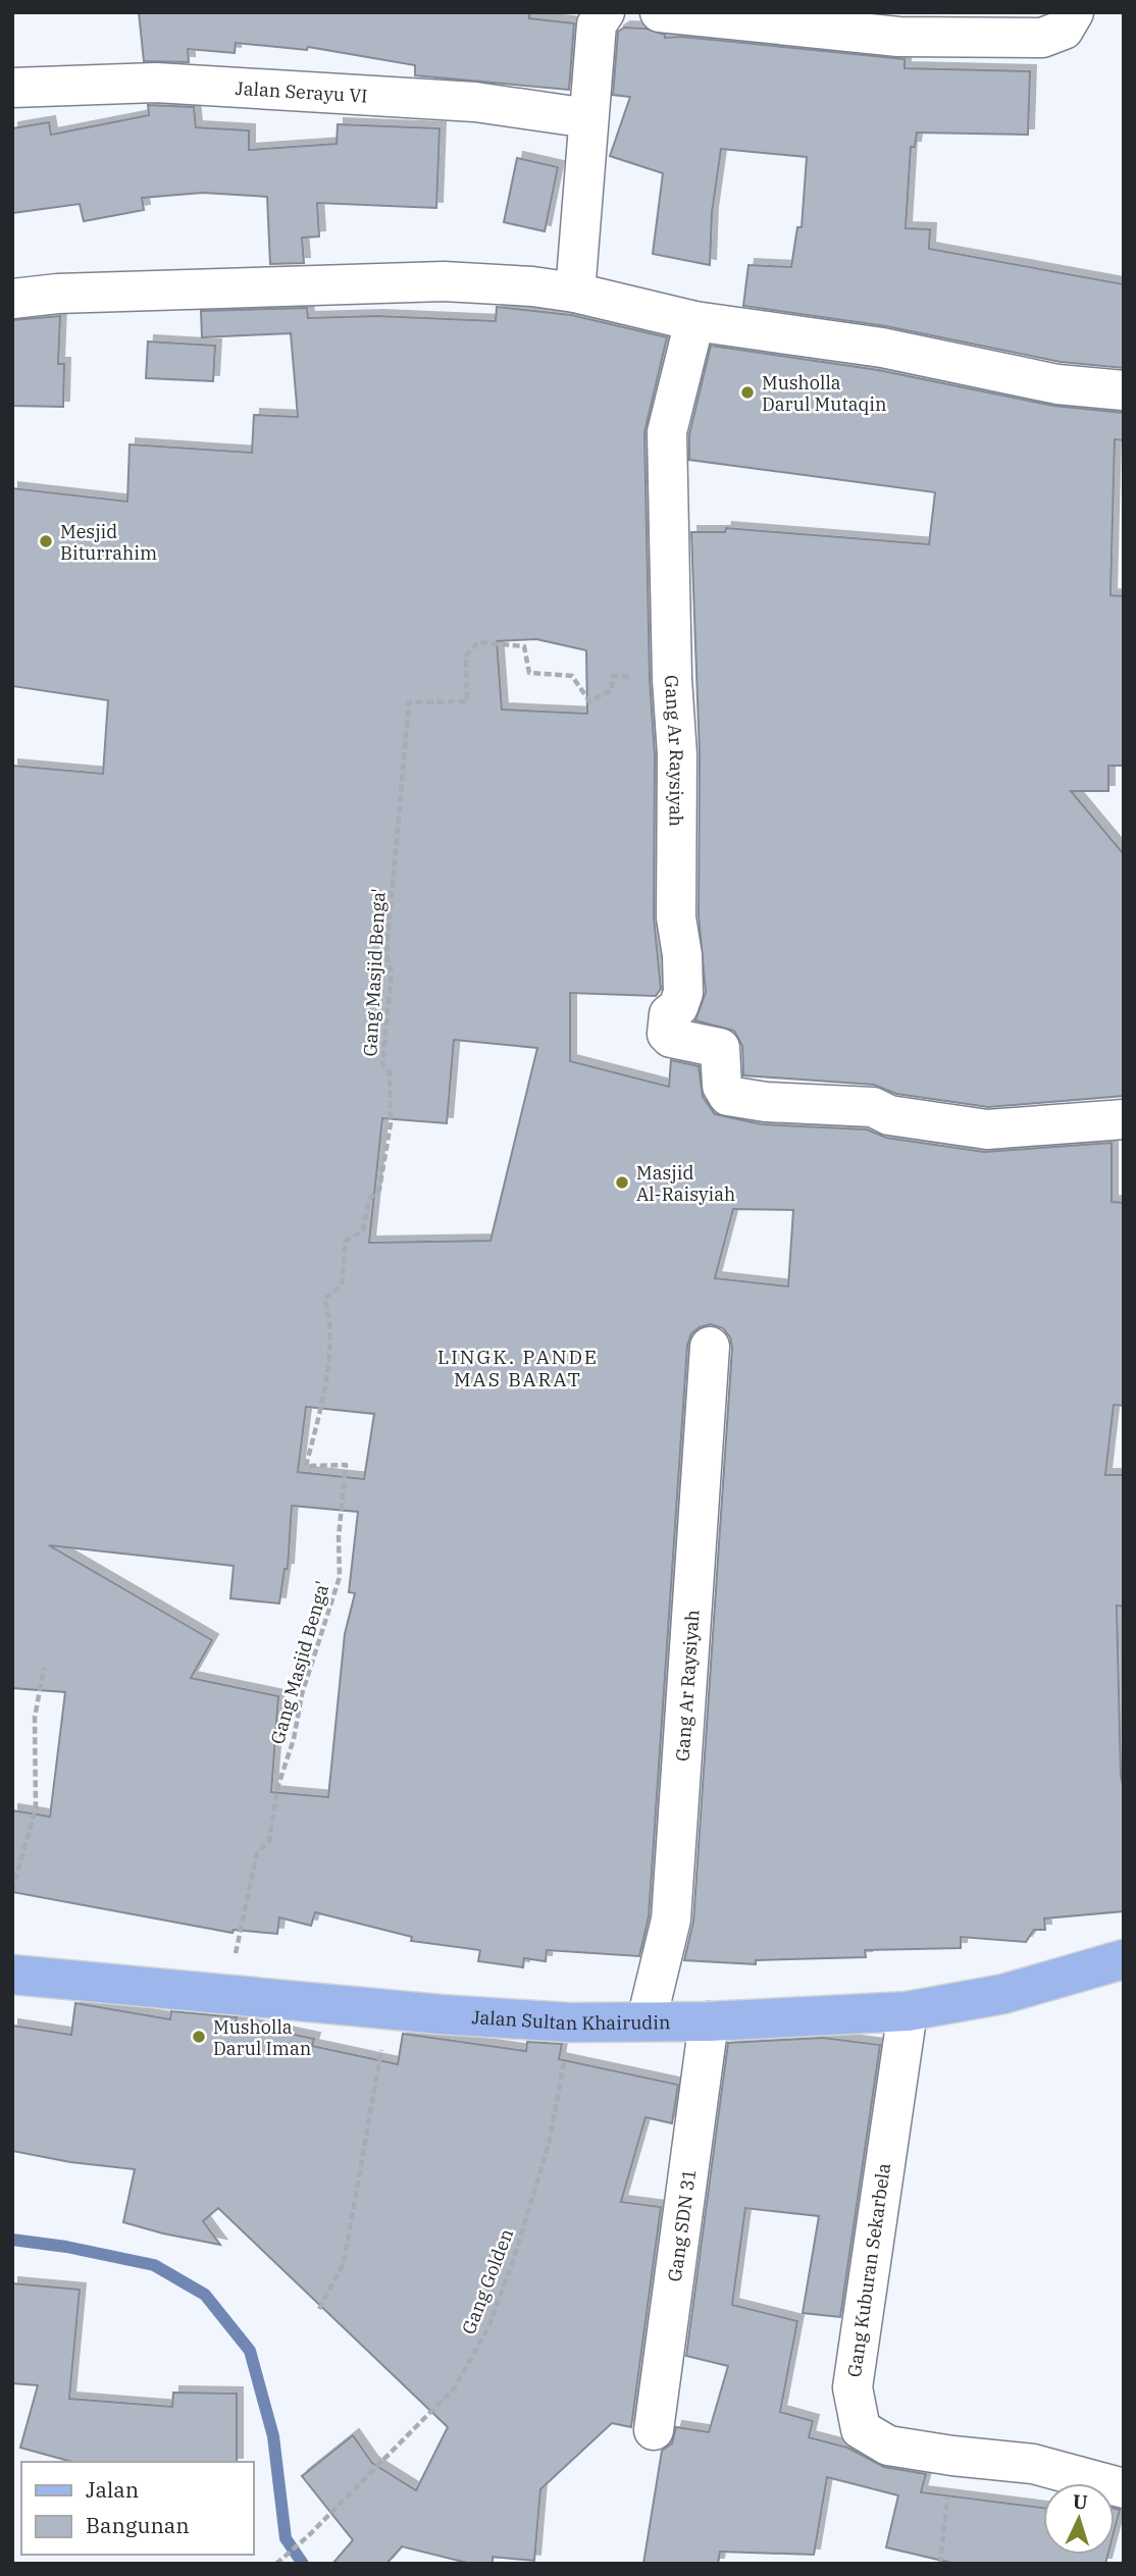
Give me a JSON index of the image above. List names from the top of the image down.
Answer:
{
  "streets": {
    "main road": ["Jalan Sultan Khairudin"],
    "street": [
      "Jalan Serayu VI",
      "Gang Ar Raysiyah",
      "Gang SDN 31",
      "Gang Kuburan Sekarbela"
    ],
    "path": ["Gang Masjid Benga'", "Gang Golden"]
  },
  "crossings": [
    ["Gang Ar Raysiyah", "Gang Masjid Benga'"],
    ["Gang Ar Raysiyah", "Jalan Sultan Khairudin"],
    ["Gang Masjid Benga'", "Jalan Sultan Khairudin"],
    ["Jalan Sultan Khairudin", "Gang SDN 31"],
    ["Jalan Sultan Khairudin", "Gang Kuburan Sekarbela"],
    ["Jalan Sultan Khairudin", "Gang Golden"]
  ],
  "districts": ["LINGK. PANDE MAS BARAT"],
  "places": [
    "Musholla Darul Mutaqin",
    "Mesjid Biturrahim",
    "Masjid Al-Raisyiah",
    "Musholla Darul Iman"
  ],
  "legend": ["Jalan", "Bangunan"],
  "north": "top"
}
